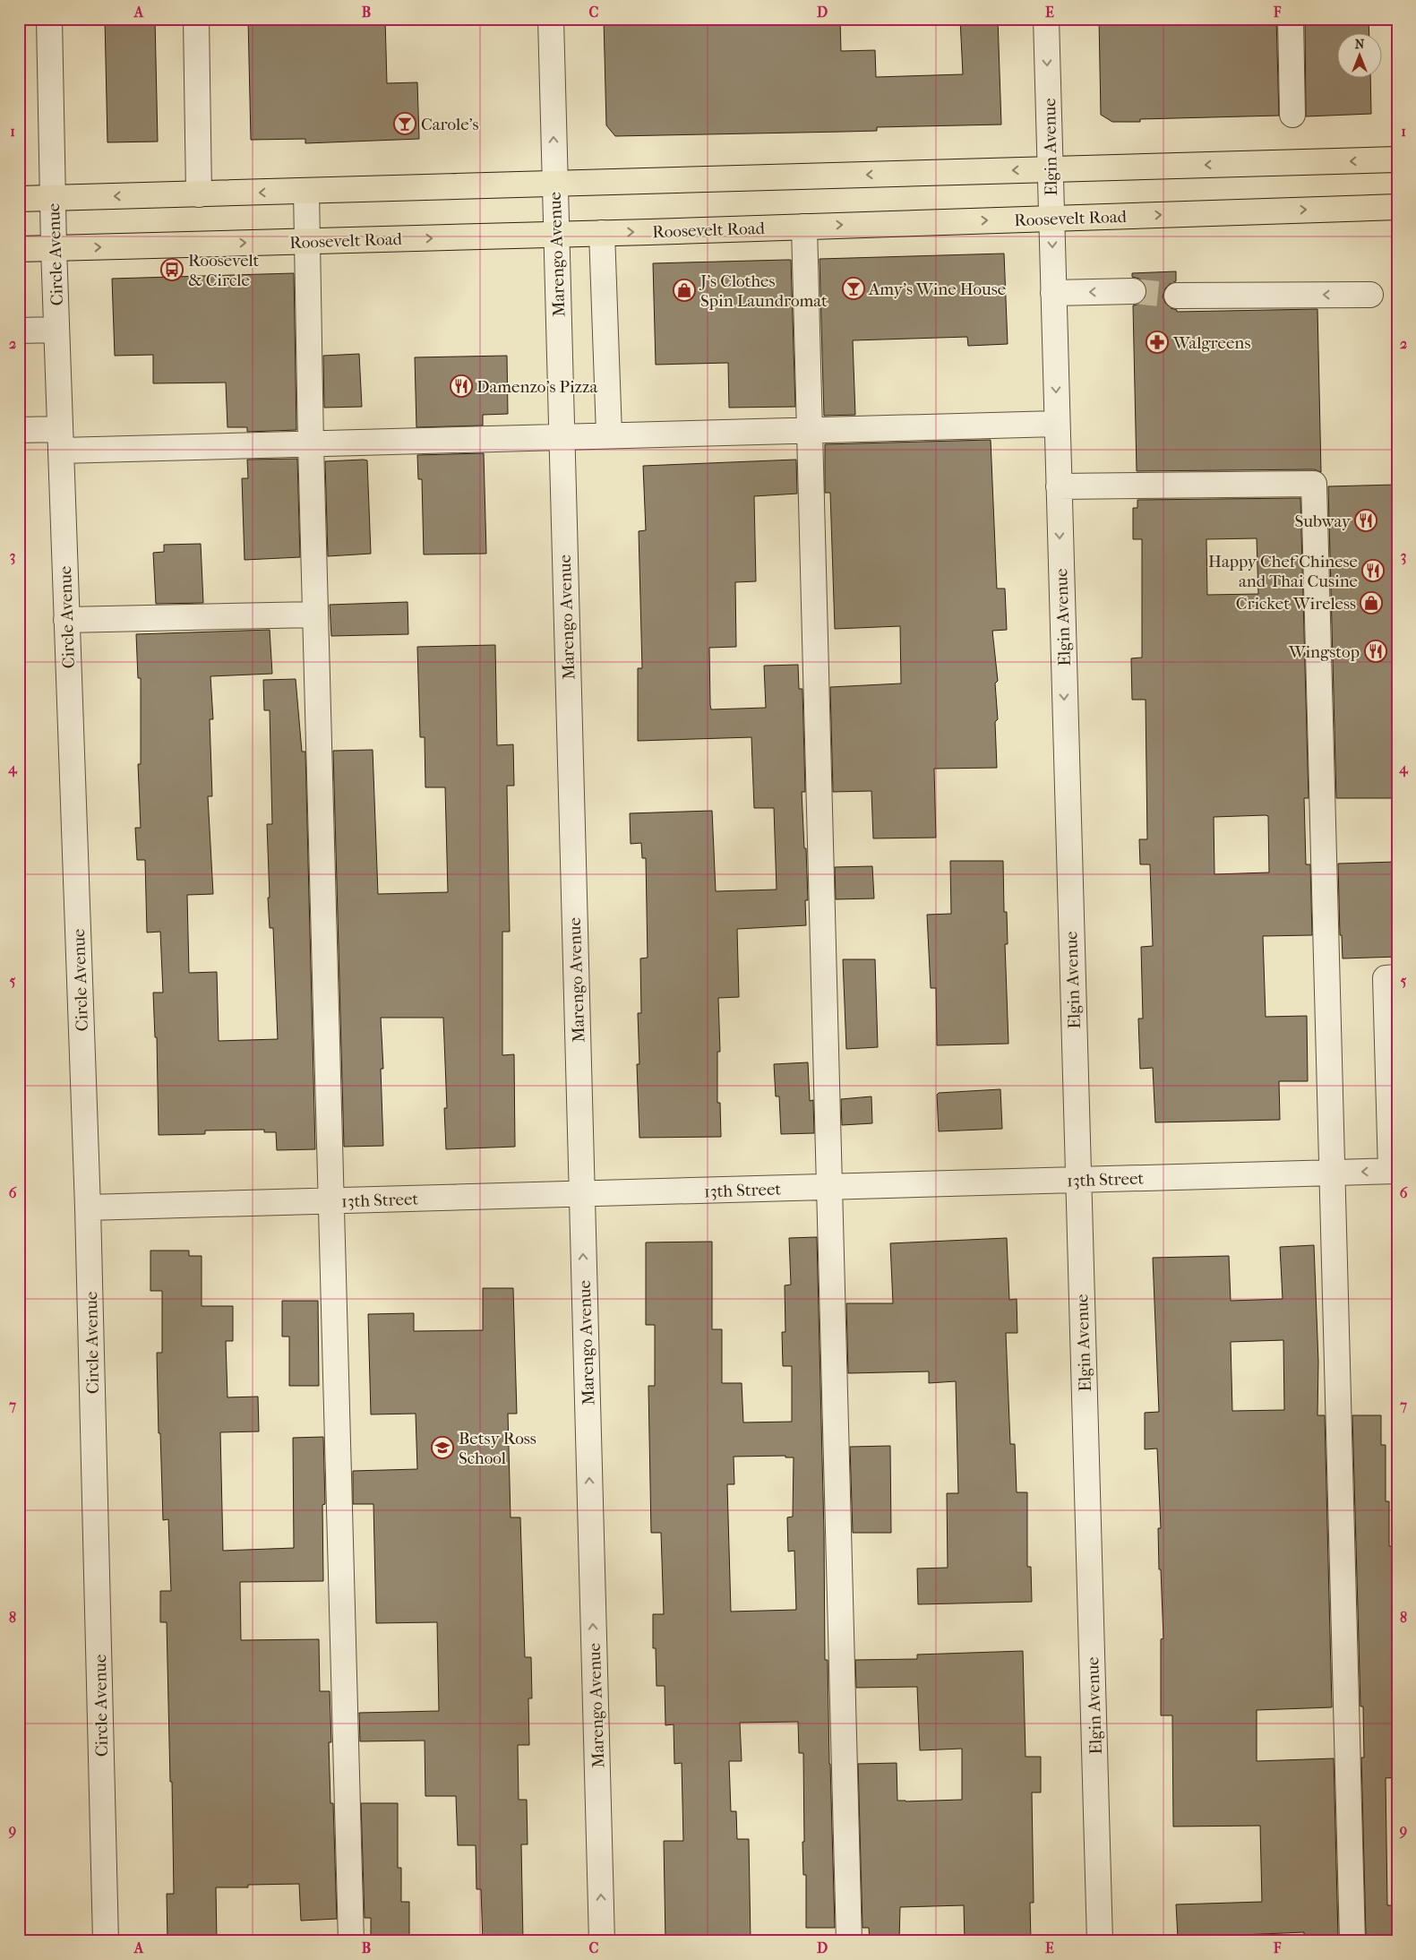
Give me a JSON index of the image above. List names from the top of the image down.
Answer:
{
  "streets": {
    "main road": ["Roosevelt Road"],
    "street": [
      "Elgin Avenue",
      "Circle Avenue",
      "Marengo Avenue",
      "13th Street"
    ]
  },
  "crossings": [
    ["Elgin Avenue", "Roosevelt Road"],
    ["Elgin Avenue", "13th Street"],
    ["Roosevelt Road", "Circle Avenue"],
    ["Roosevelt Road", "Marengo Avenue"],
    ["Circle Avenue", "13th Street"],
    ["Marengo Avenue", "13th Street"]
  ],
  "one_way": ["Elgin Avenue", "Marengo Avenue"],
  "places": {
    "bar": ["Carole's", "Amy's Wine House"],
    "bus stop": ["Roosevelt & Circle"],
    "shop": ["J's Clothes Spin Laundromat", "Cricket Wireless"],
    "pharmacy": ["Walgreens"],
    "restaurant": [
      "Damenzo's Pizza",
      "Subway",
      "Happy Chef Chinese and Thai Cusine",
      "Wingstop"
    ],
    "school or university": ["Betsy Ross School"]
  },
  "north": "top",
  "grid": {
    "columns": [
      "A",
      "B",
      "C",
      "D",
      "E",
      "F"
    ],
    "rows": [
      "1",
      "2",
      "3",
      "4",
      "5",
      "6",
      "7",
      "8",
      "9"
    ]
  }
}
